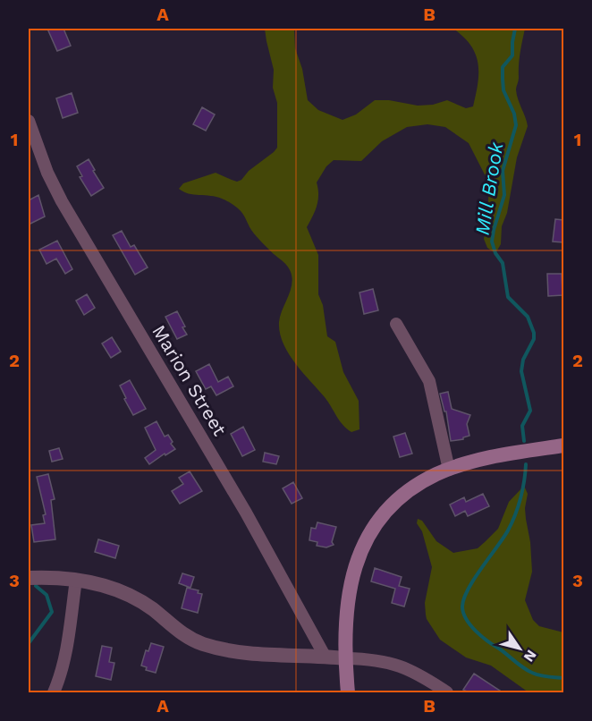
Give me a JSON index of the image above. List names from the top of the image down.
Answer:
{
  "streets": {
    "street": ["Marion Street"]
  },
  "water": ["Mill Brook"],
  "north": "bottom right",
  "grid": {
    "columns": ["A", "B"],
    "rows": ["1", "2", "3"]
  }
}
